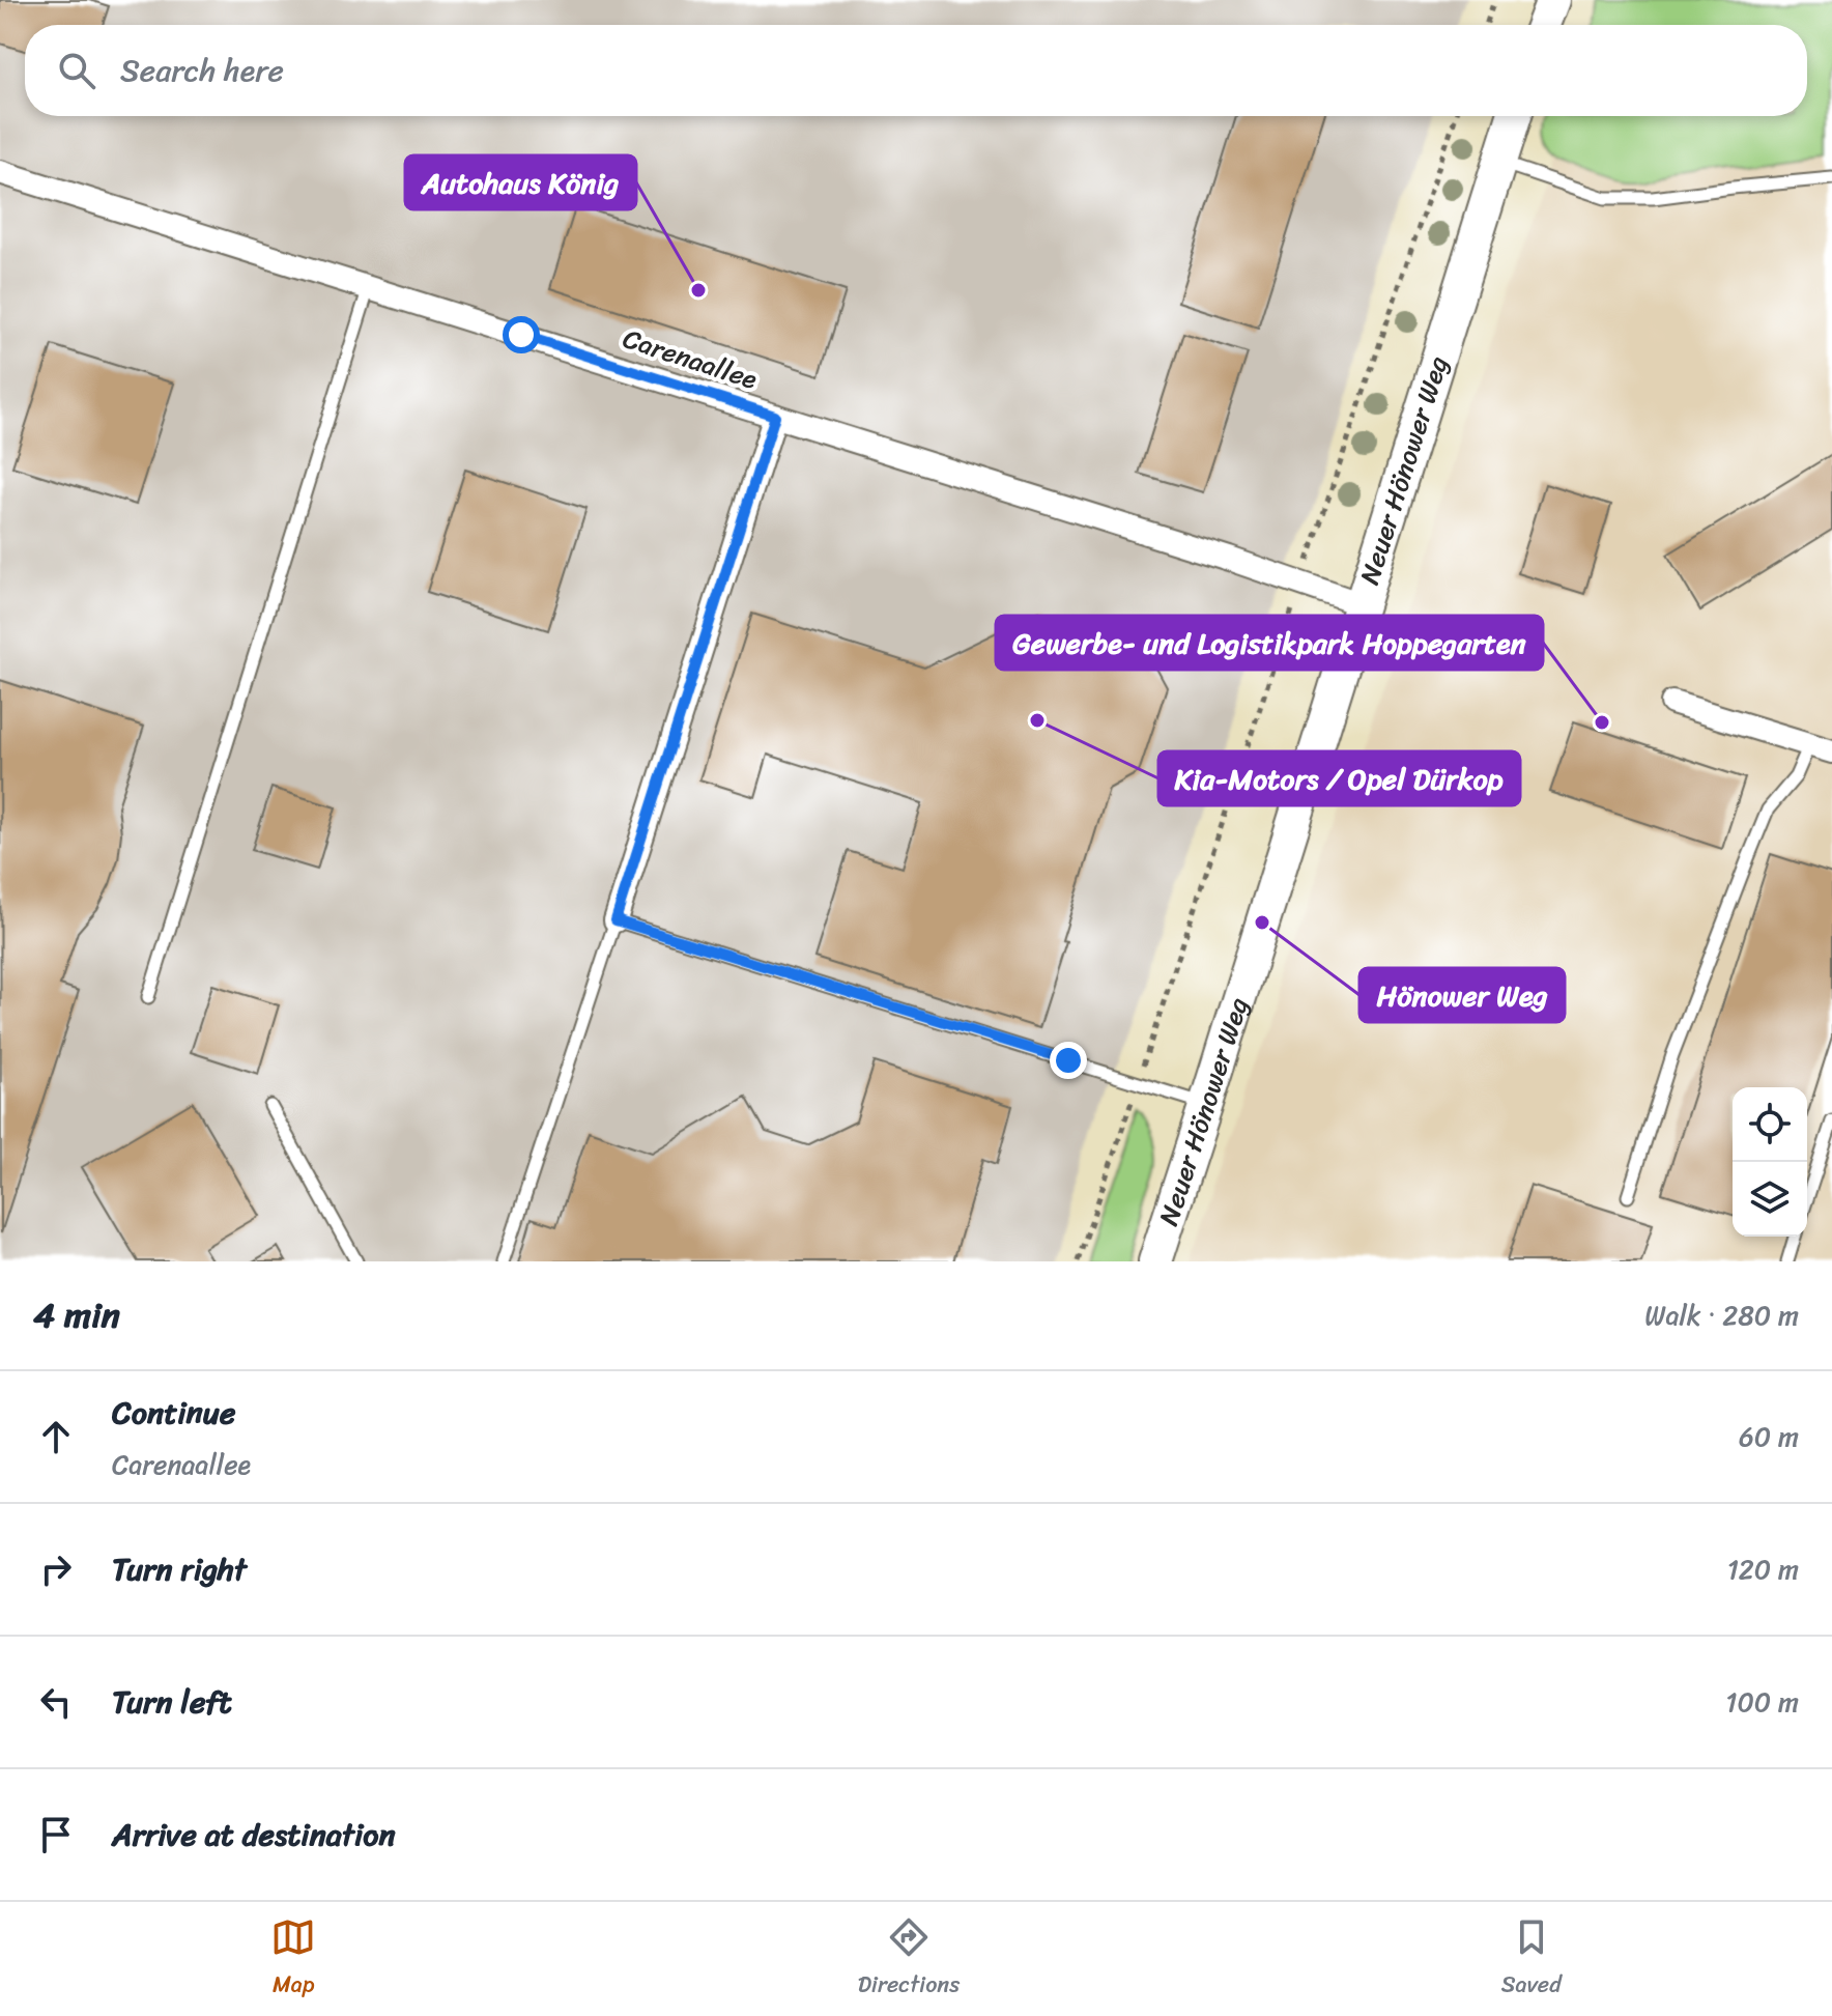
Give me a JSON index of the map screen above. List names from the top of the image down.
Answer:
{
  "streets": {
    "main road": ["Neuer Hönower Weg"],
    "street": ["Carenaallee"]
  },
  "crossings": [
    ["Carenaallee", "Neuer Hönower Weg"]
  ],
  "places": [
    "Autohaus König",
    "Kia-Motors / Opel Dürkop",
    "Gewerbe- und Logistikpark Hoppegarten",
    "Hönower Weg"
  ],
  "page": {
    "search": "Search here",
    "heading": ["4 min", "Walk · 280 m"],
    "list": [
      ["Continue", "Carenaallee", "60 m"],
      ["Turn right", "120 m"],
      ["Turn left", "100 m"],
      "Arrive at destination"
    ],
    "nav": ["Map", "Directions", "Saved"]
  }
}
